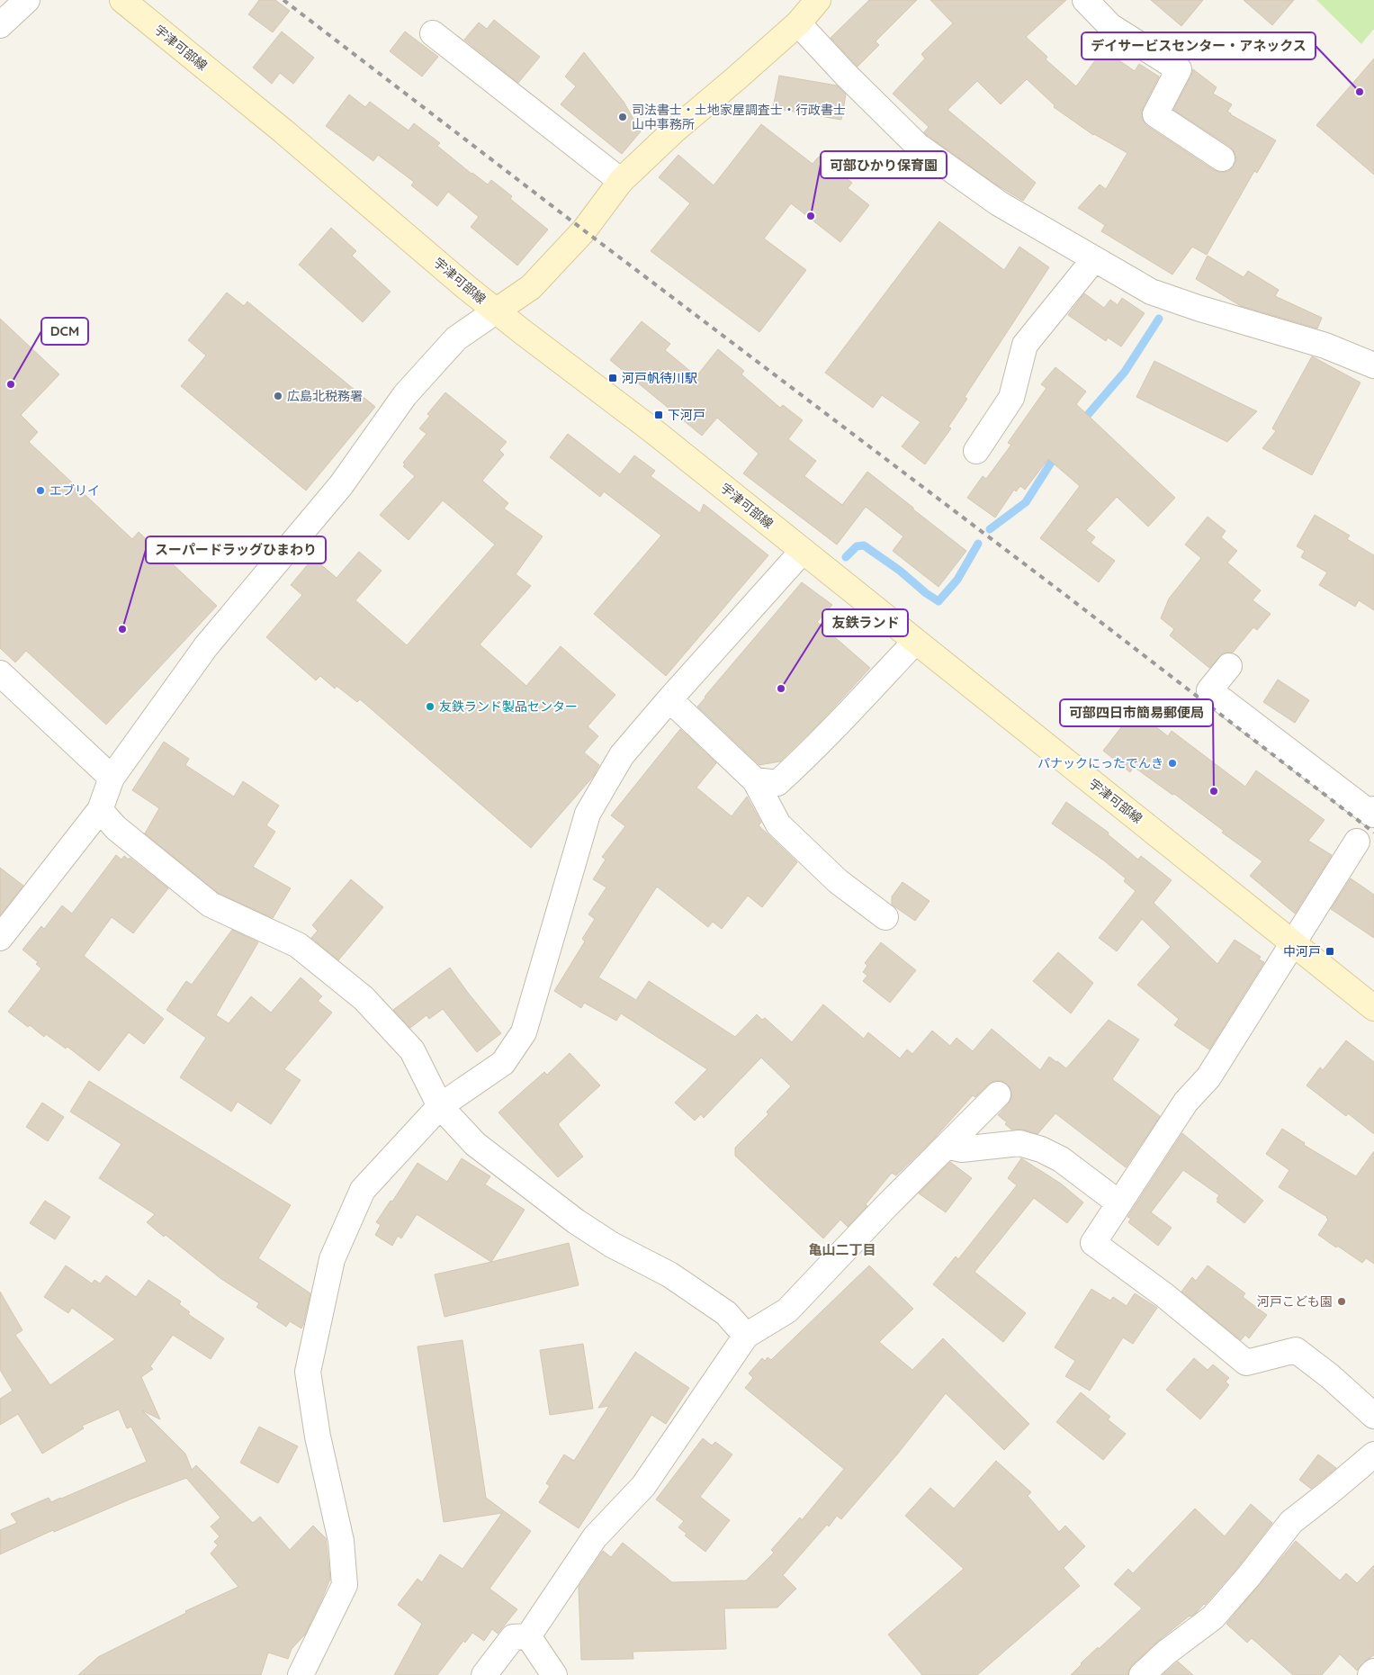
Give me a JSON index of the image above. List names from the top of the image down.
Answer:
{
  "streets": {
    "main road": ["宇津可部線"]
  },
  "districts": ["亀山二丁目"],
  "places": {
    "other": [
      "デイサービスセンター・アネックス",
      "司法書士・土地家屋調査士・行政書士 山中事務所",
      "可部ひかり保育園",
      "DCM",
      "広島北税務署",
      "エブリイ",
      "スーパードラッグひまわり",
      "友鉄ランド",
      "友鉄ランド製品センター",
      "パナックにったでんき",
      "可部四日市簡易郵便局",
      "河戸こども園"
    ],
    "transit": ["河戸帆待川駅", "下河戸", "中河戸"]
  }
}
